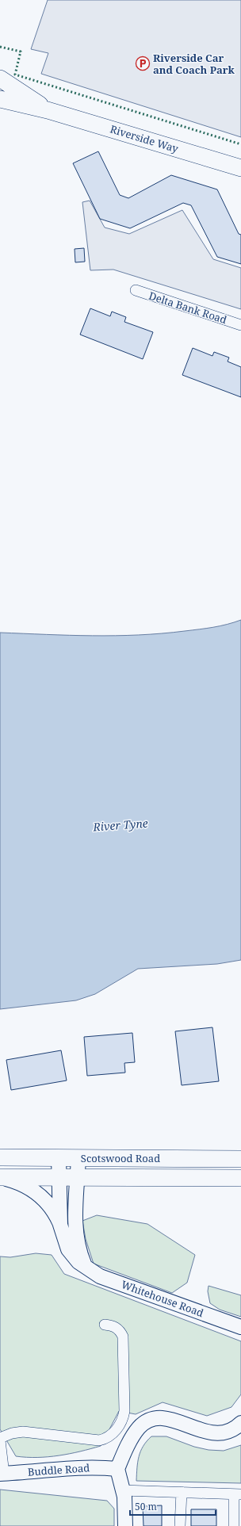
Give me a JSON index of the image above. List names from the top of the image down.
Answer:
{
  "streets": {
    "main road": [
      "Riverside Way",
      "Scotswood Road",
      "Whitehouse Road",
      "Buddle Road"
    ],
    "street": ["Delta Bank Road"]
  },
  "crossings": [
    ["Scotswood Road", "Whitehouse Road"]
  ],
  "water": ["River Tyne"],
  "places": {
    "parking": ["Riverside Car and Coach Park"]
  },
  "scale_bar": "50 m"
}
